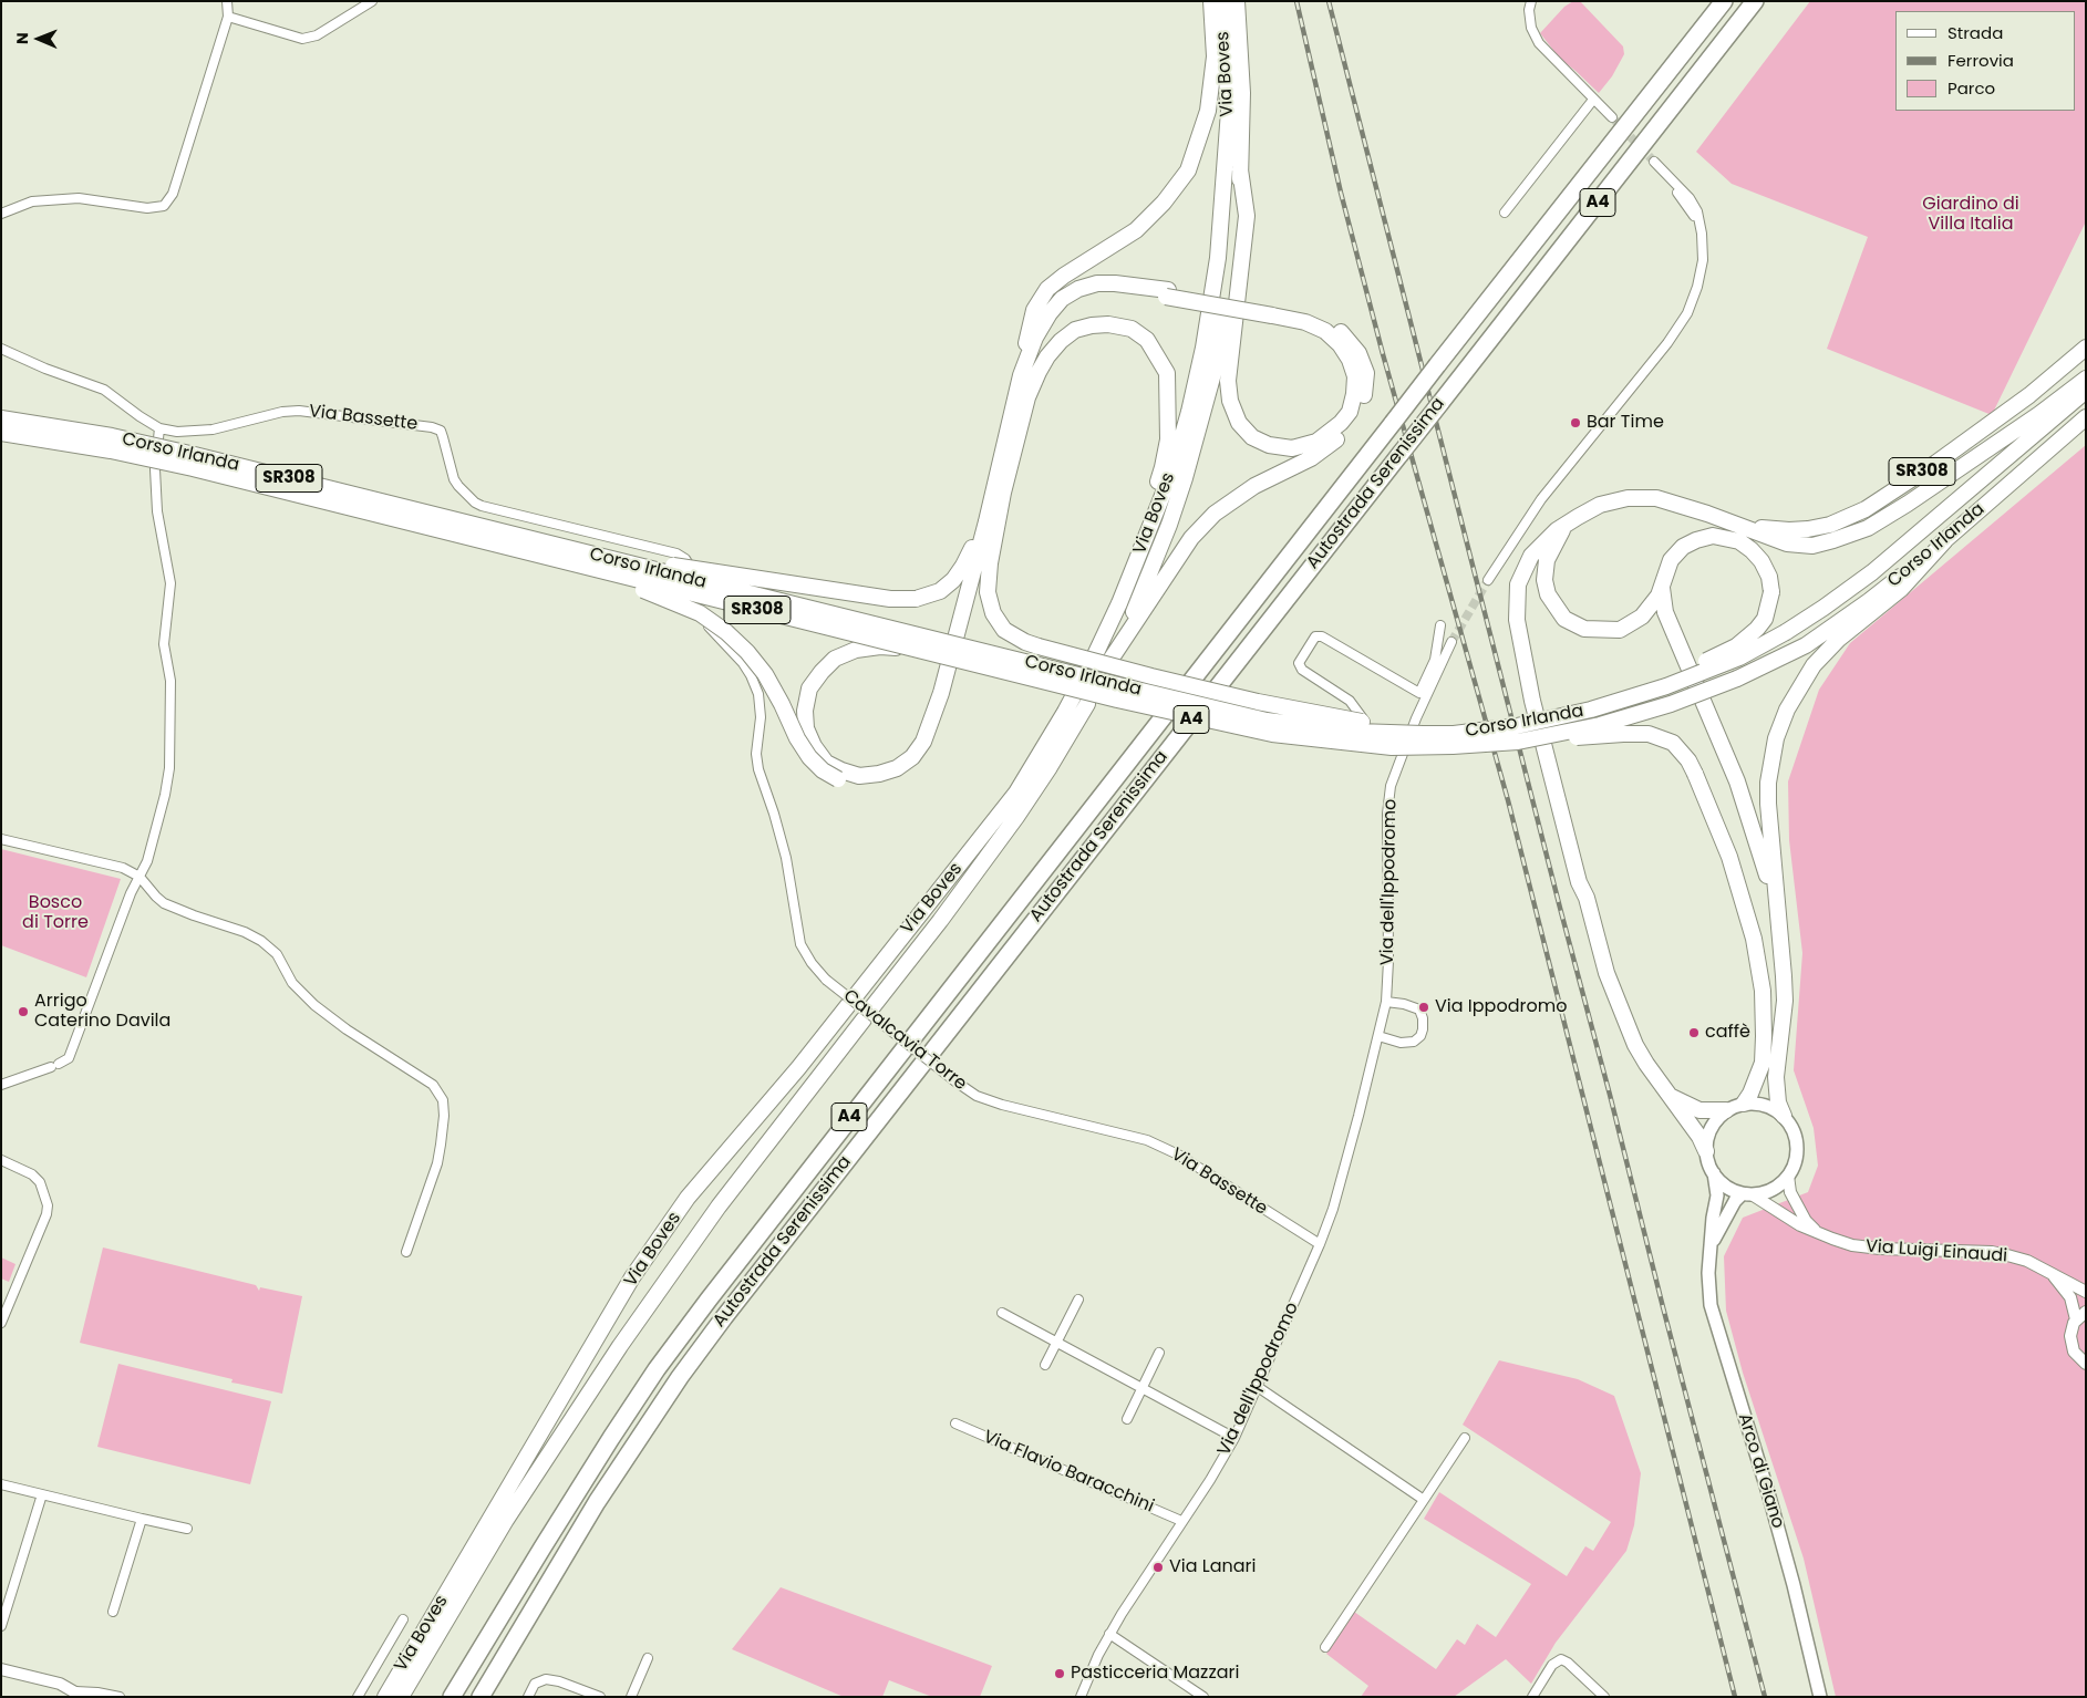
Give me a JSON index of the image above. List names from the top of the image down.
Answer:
{
  "streets": {
    "highway": [
      "Via Boves",
      "A4",
      "Corso Irlanda",
      "SR308",
      "Autostrada Serenissima"
    ],
    "main road": ["Arco di Giano"],
    "street": [
      "Via Bassette",
      "Via dell'Ippodromo",
      "Cavalcavia Torre",
      "Via Luigi Einaudi",
      "Via Flavio Baracchini"
    ]
  },
  "crossings": [
    ["Via Bassette", "Via dell'Ippodromo"],
    ["Via Bassette", "Cavalcavia Torre"],
    ["Via dell'Ippodromo", "Via Flavio Baracchini"],
    ["Via Luigi Einaudi", "Arco di Giano"]
  ],
  "parks": ["Giardino di Villa Italia", "Bosco di Torre"],
  "places": [
    "Bar Time",
    "Via Ippodromo",
    "Arrigo Caterino Davila",
    "caffè",
    "Via Lanari",
    "Pasticceria Mazzari"
  ],
  "legend": ["Strada", "Ferrovia", "Parco"],
  "north": "left"
}
